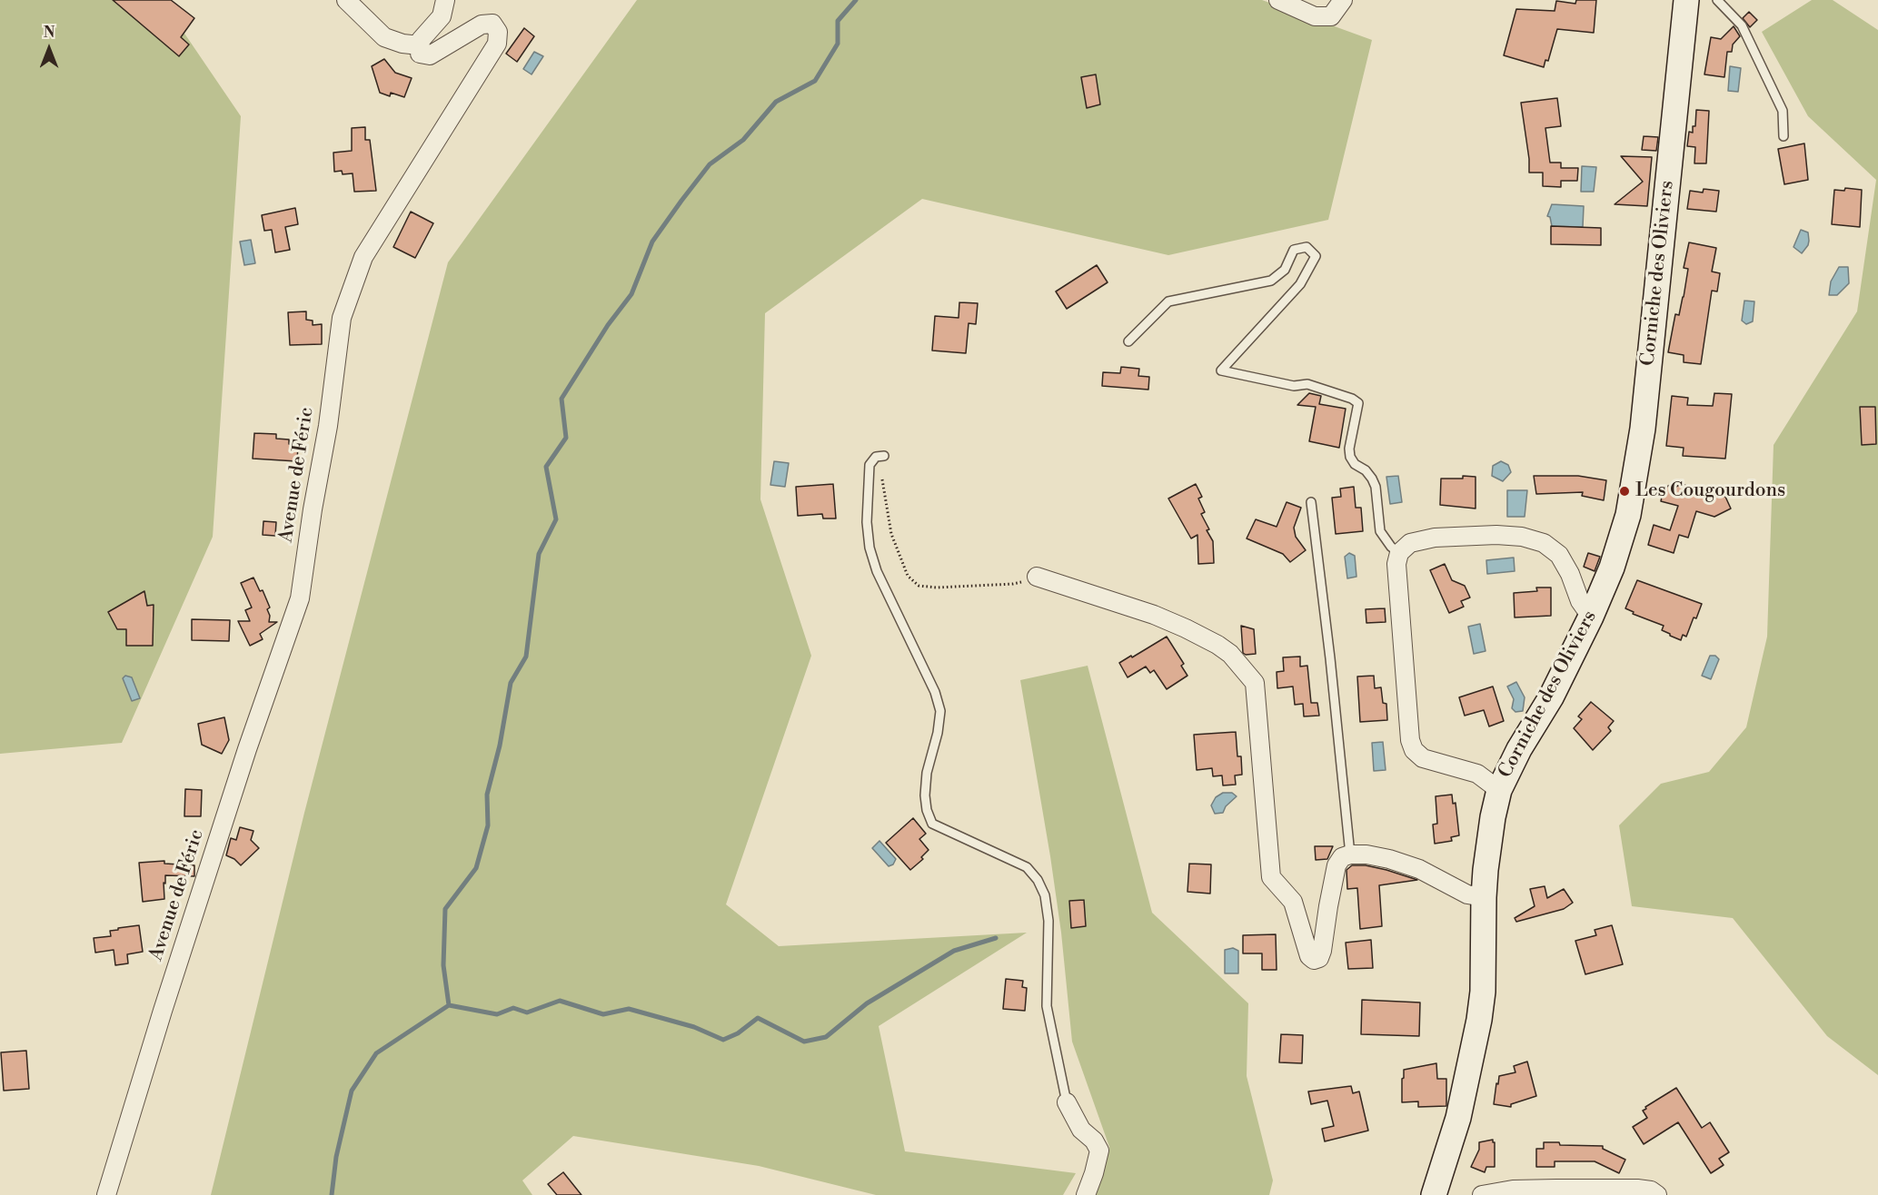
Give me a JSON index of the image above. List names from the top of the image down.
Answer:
{
  "streets": {
    "street": ["Corniche des Oliviers", "Avenue de Féric"]
  },
  "places": ["Les Cougourdons"],
  "north": "top"
}
